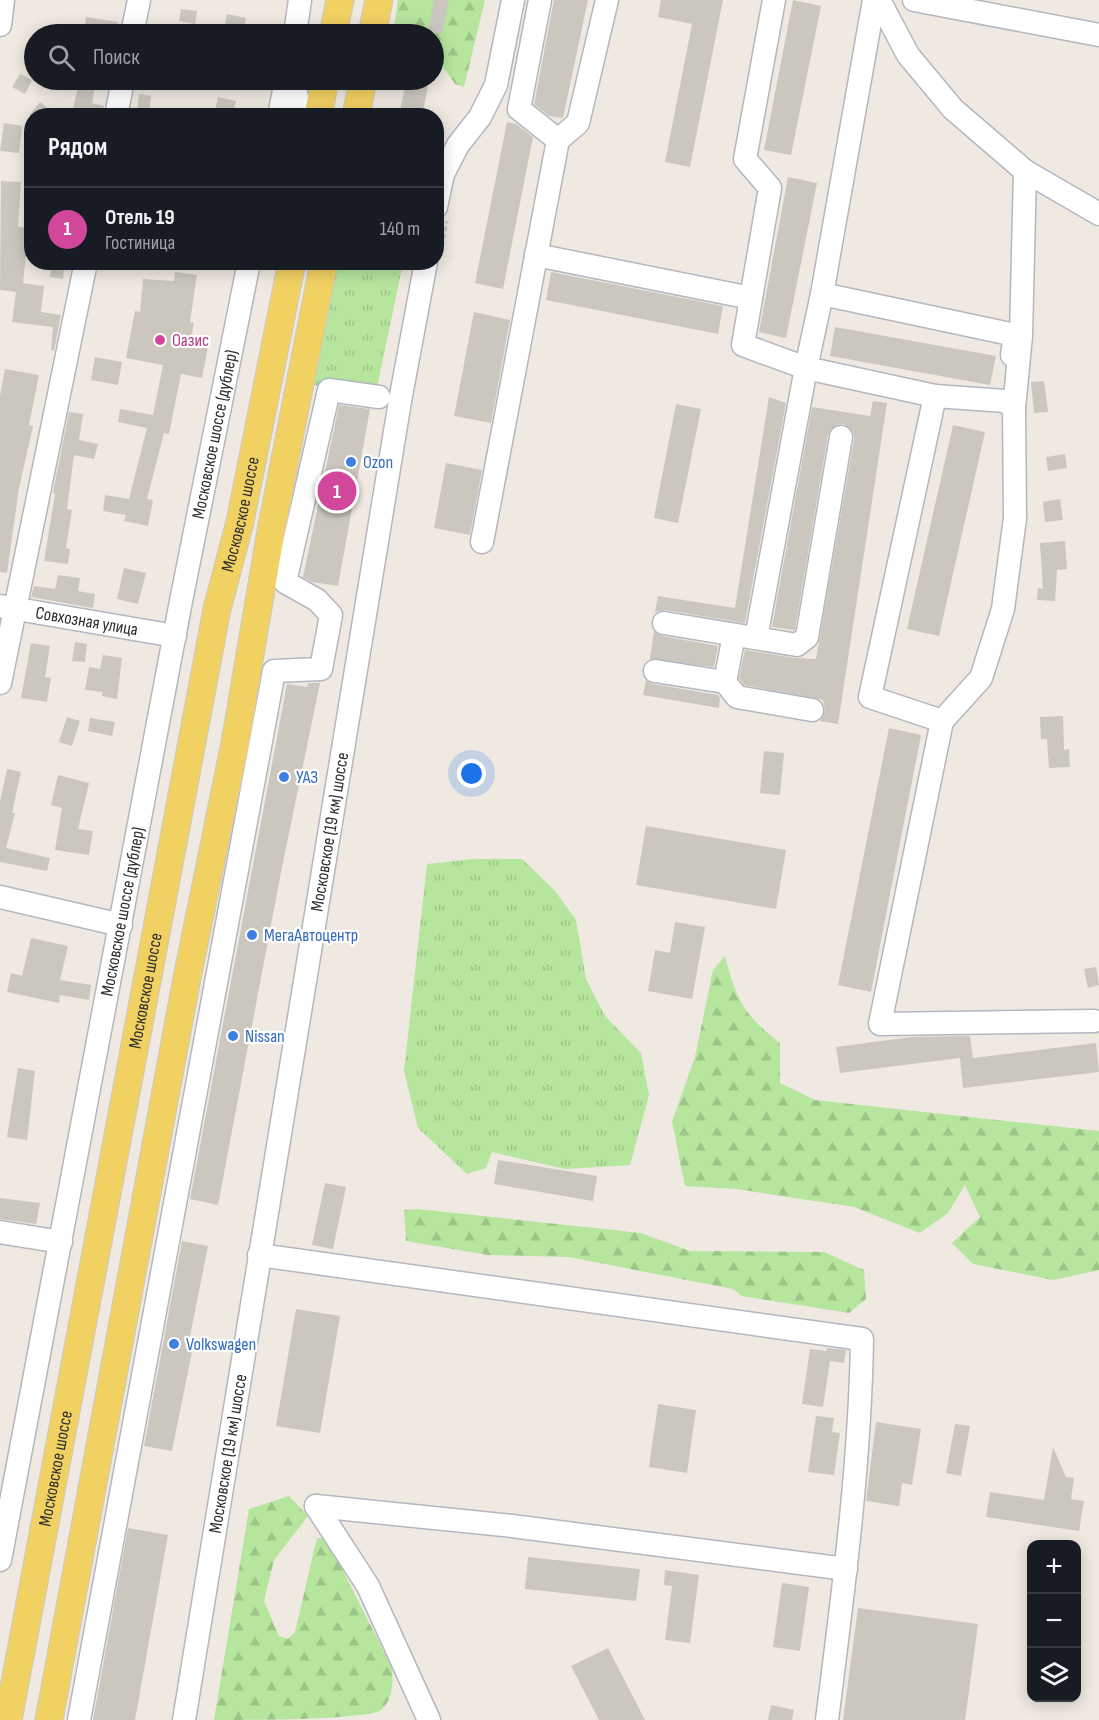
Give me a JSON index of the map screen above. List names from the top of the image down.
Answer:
{
  "streets": {
    "main road": ["Московское шоссе"],
    "street": ["Московское шоссе (дублер)", "Совхозная улица", "Московское (19 км) шоссе"]
  },
  "crossings": [
    ["Московское шоссе (дублер)", "Совхозная улица"]
  ],
  "places": [
    "Оазис",
    "Ozon",
    "УАЗ",
    "МегаАвтоцентр",
    "Nissan",
    "Volkswagen"
  ],
  "page": {
    "search": "Поиск",
    "heading": "Рядом",
    "list": [
      {
        "mark": "1",
        "name": "Отель 19",
        "note": "Гостиница",
        "value": "140 m"
      }
    ],
    "pins": "1",
    "map_buttons": ["+", "−"]
  }
}
